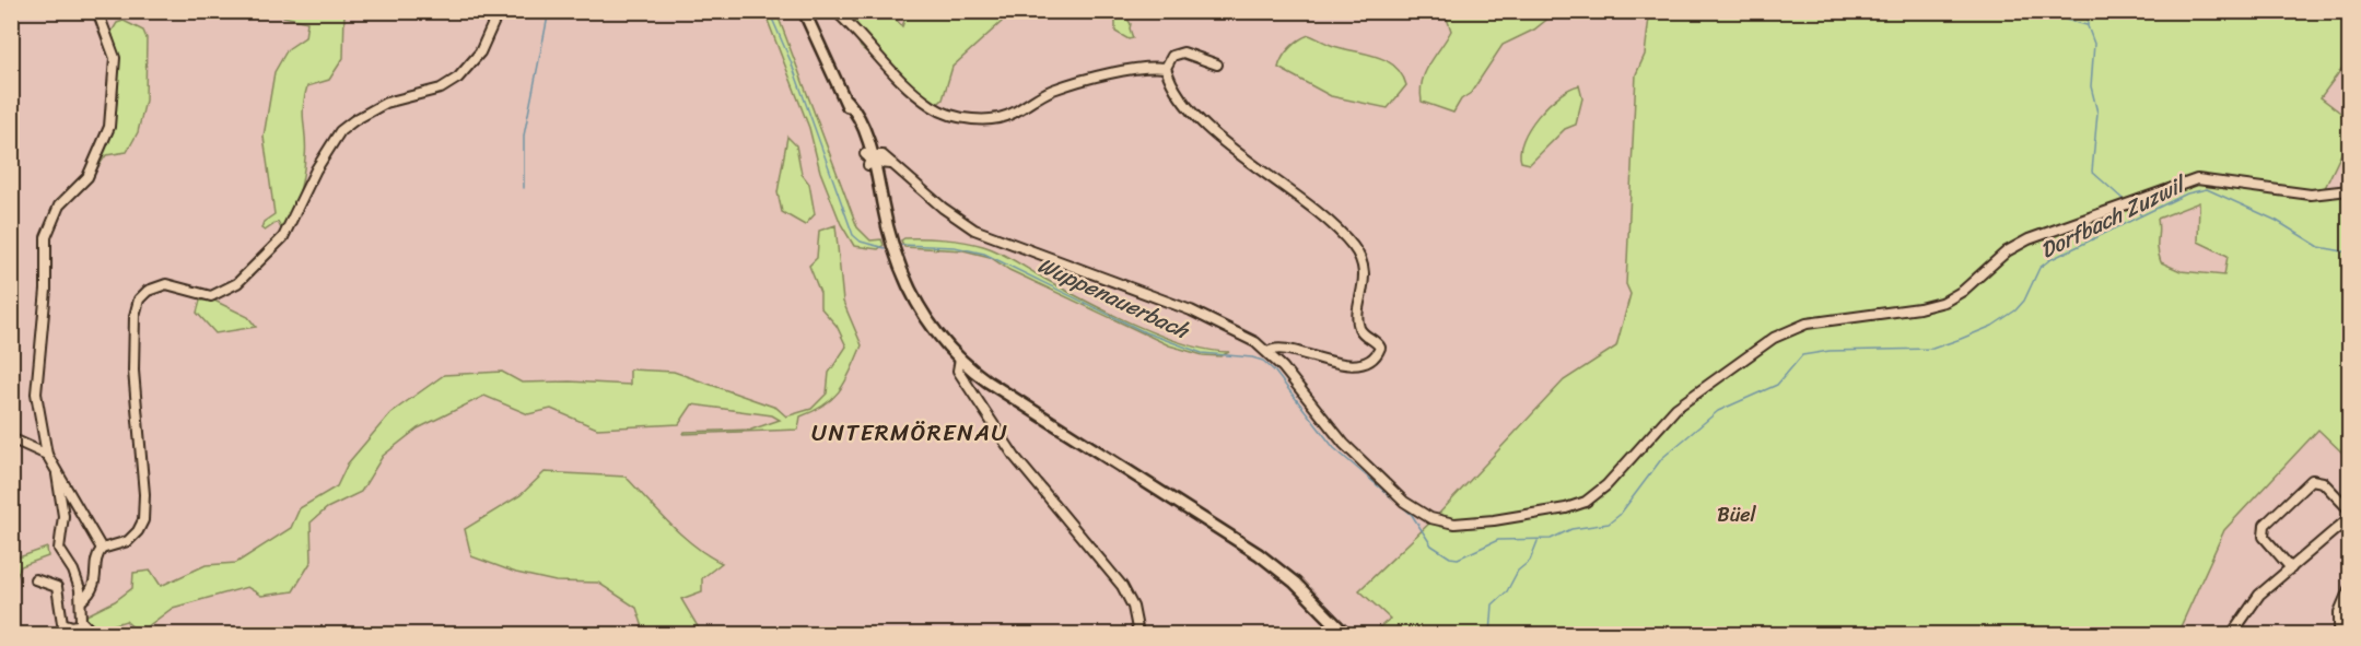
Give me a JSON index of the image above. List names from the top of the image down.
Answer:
{
  "districts": ["UNTERMÖRENAU"],
  "water": ["Dorfbach Zuzwil", "Wuppenauerbach"],
  "parks": ["Büel"]
}
